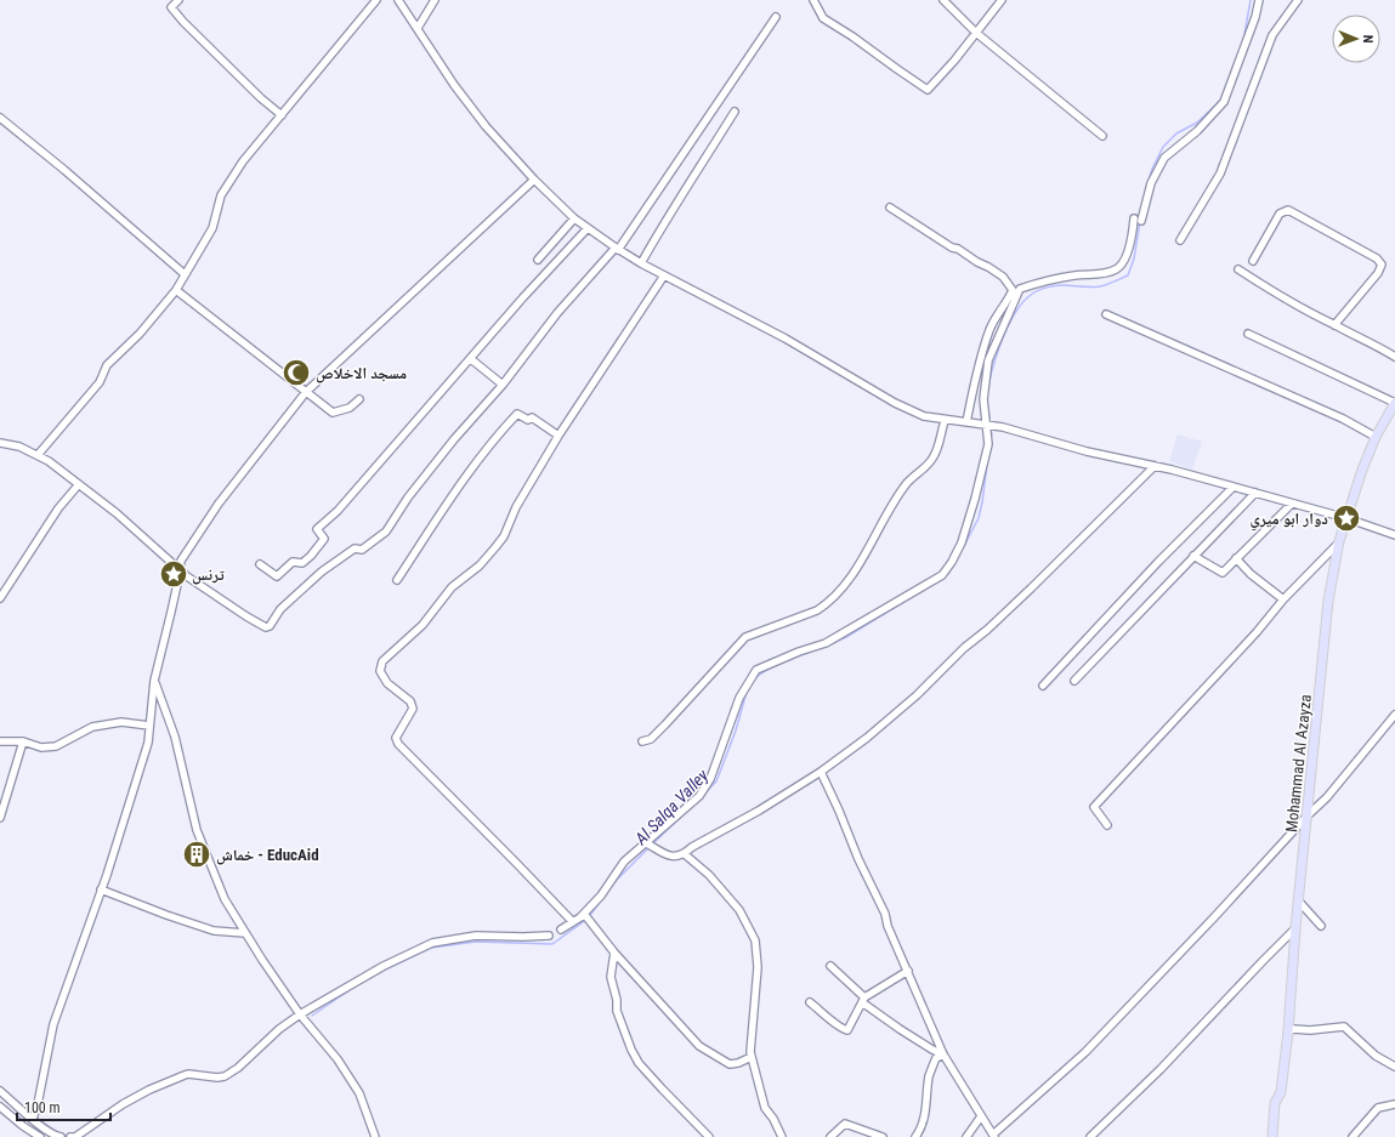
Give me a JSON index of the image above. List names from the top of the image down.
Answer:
{
  "streets": {
    "main road": ["Mohammad Al Azayza"]
  },
  "water": ["Al Salqa Valley"],
  "places": {
    "mosque": ["مسجد الاخلاص"],
    "place": ["دوار ابو ميري", "ترنس"],
    "building": ["خماش - EducAid"]
  },
  "scale_bar": "100 m",
  "north": "right"
}
